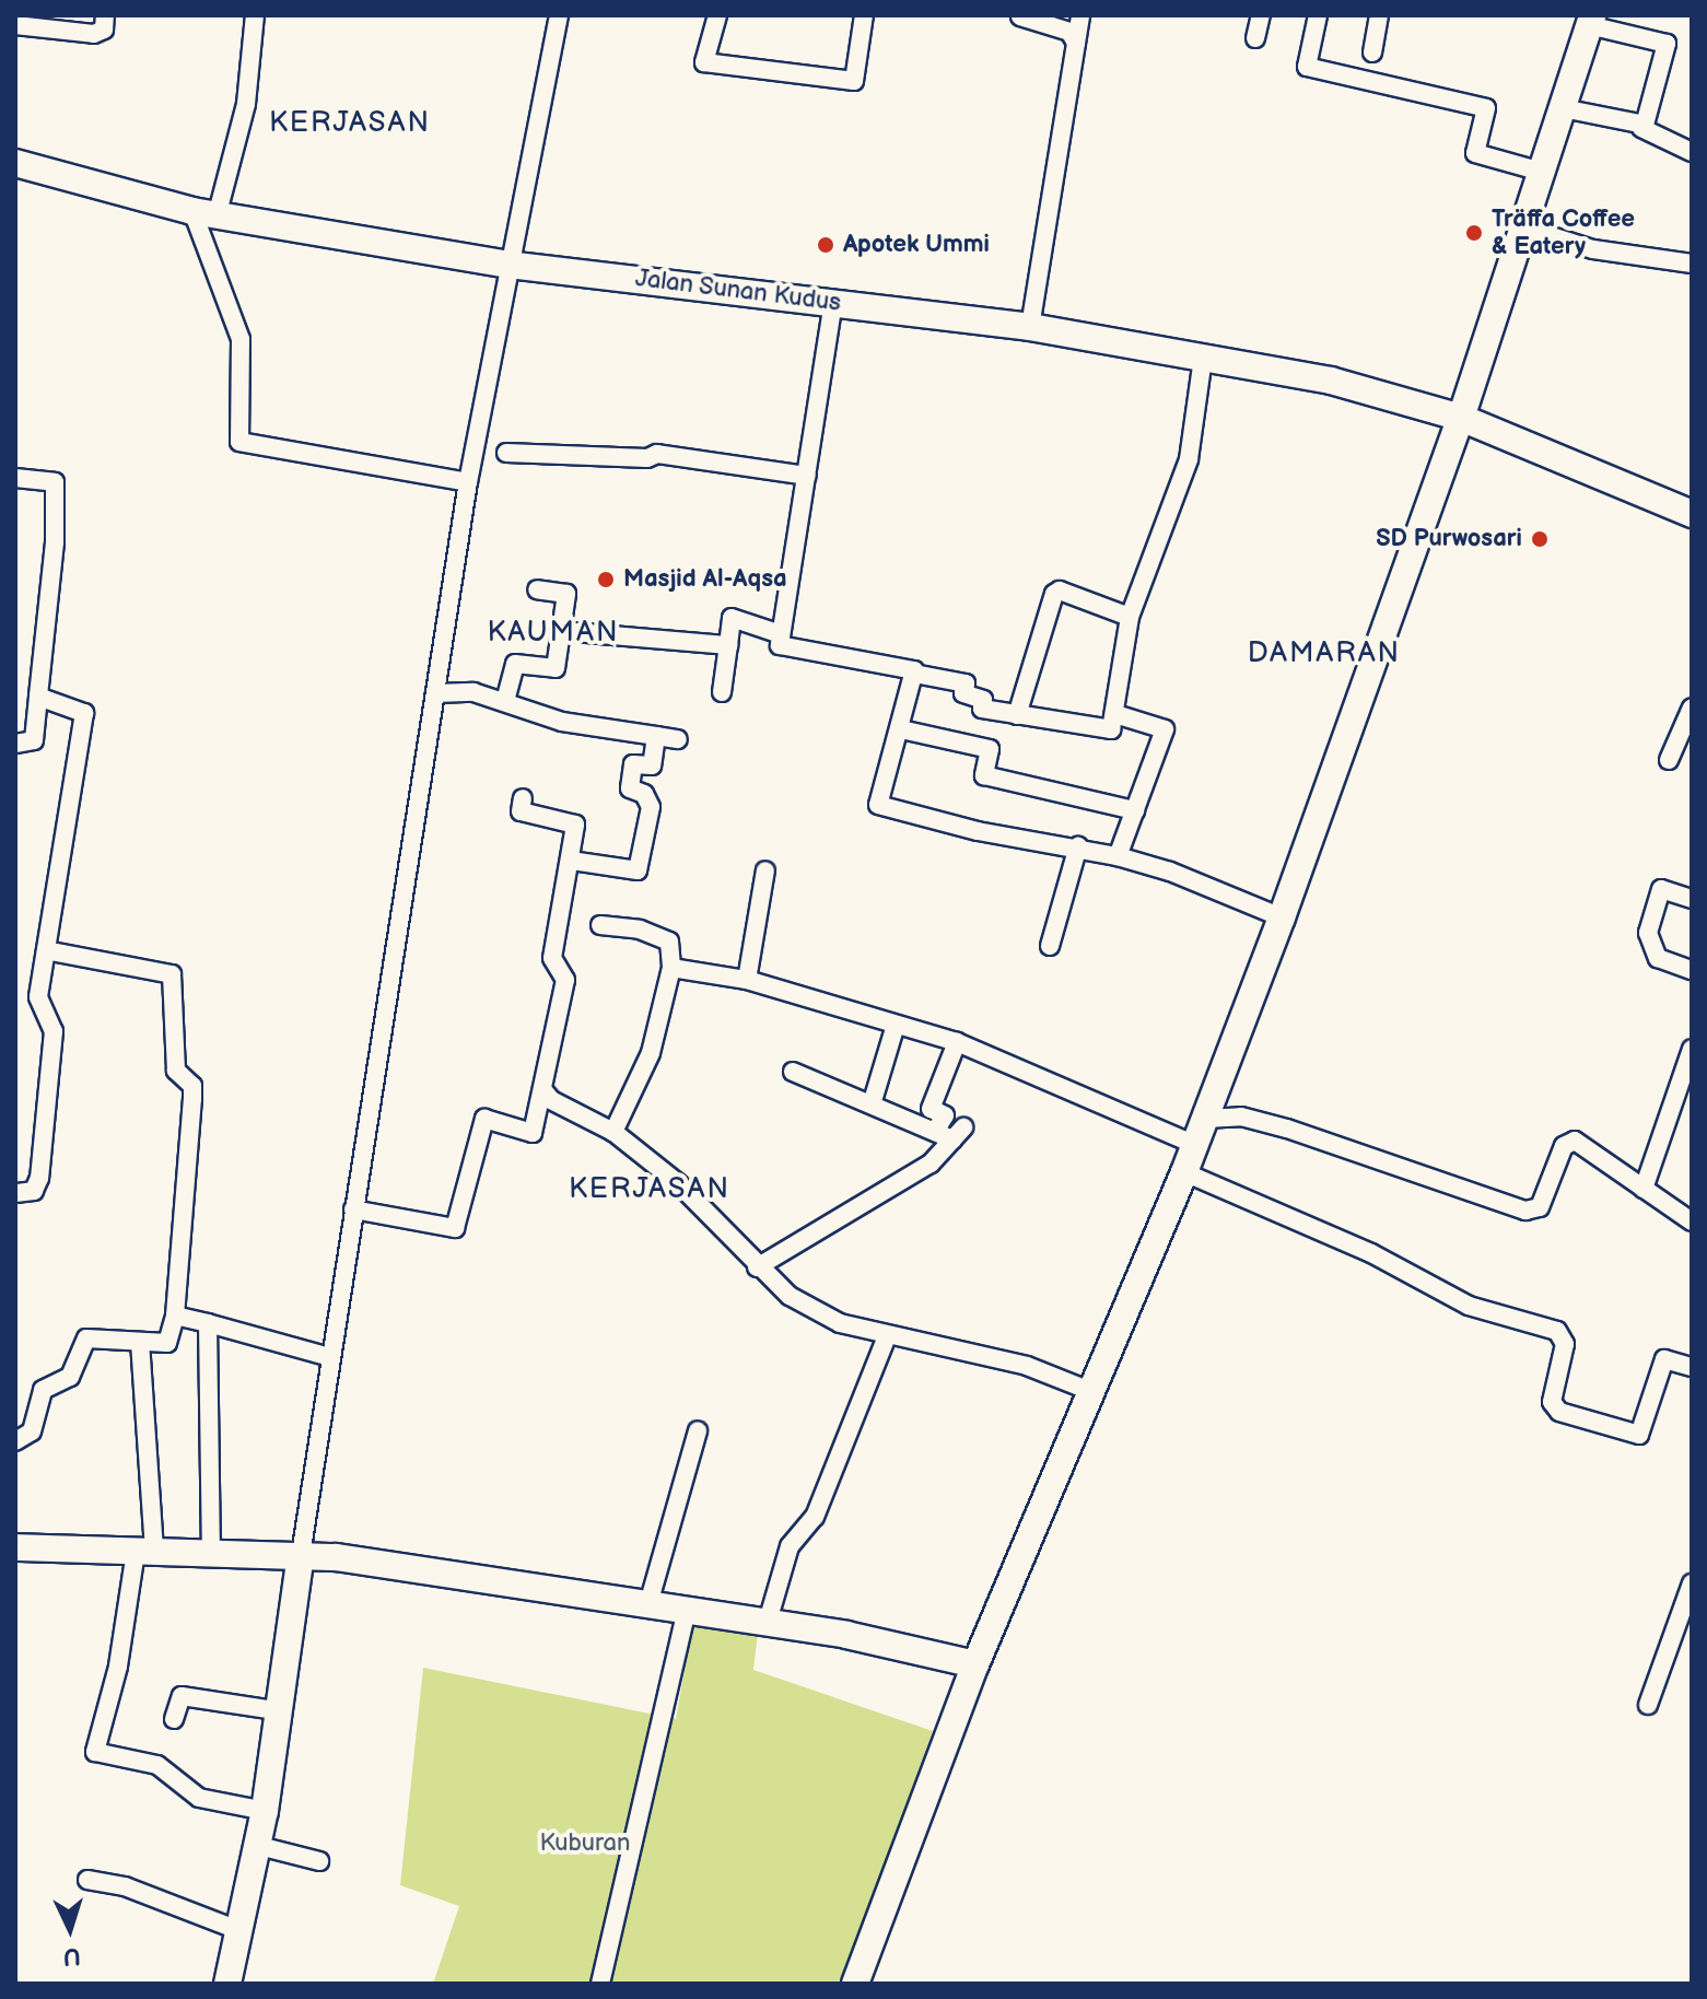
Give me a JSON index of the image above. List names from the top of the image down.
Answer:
{
  "streets": {
    "main road": ["Jalan Sunan Kudus"]
  },
  "districts": [
    "KERJASAN",
    "KAUMAN",
    "DAMARAN",
    "KERJASAN"
  ],
  "parks": ["Kuburan"],
  "places": [
    "Träffa Coffee & Eatery",
    "Apotek Ummi",
    "SD Purwosari",
    "Masjid Al-Aqsa"
  ],
  "north": "bottom"
}
